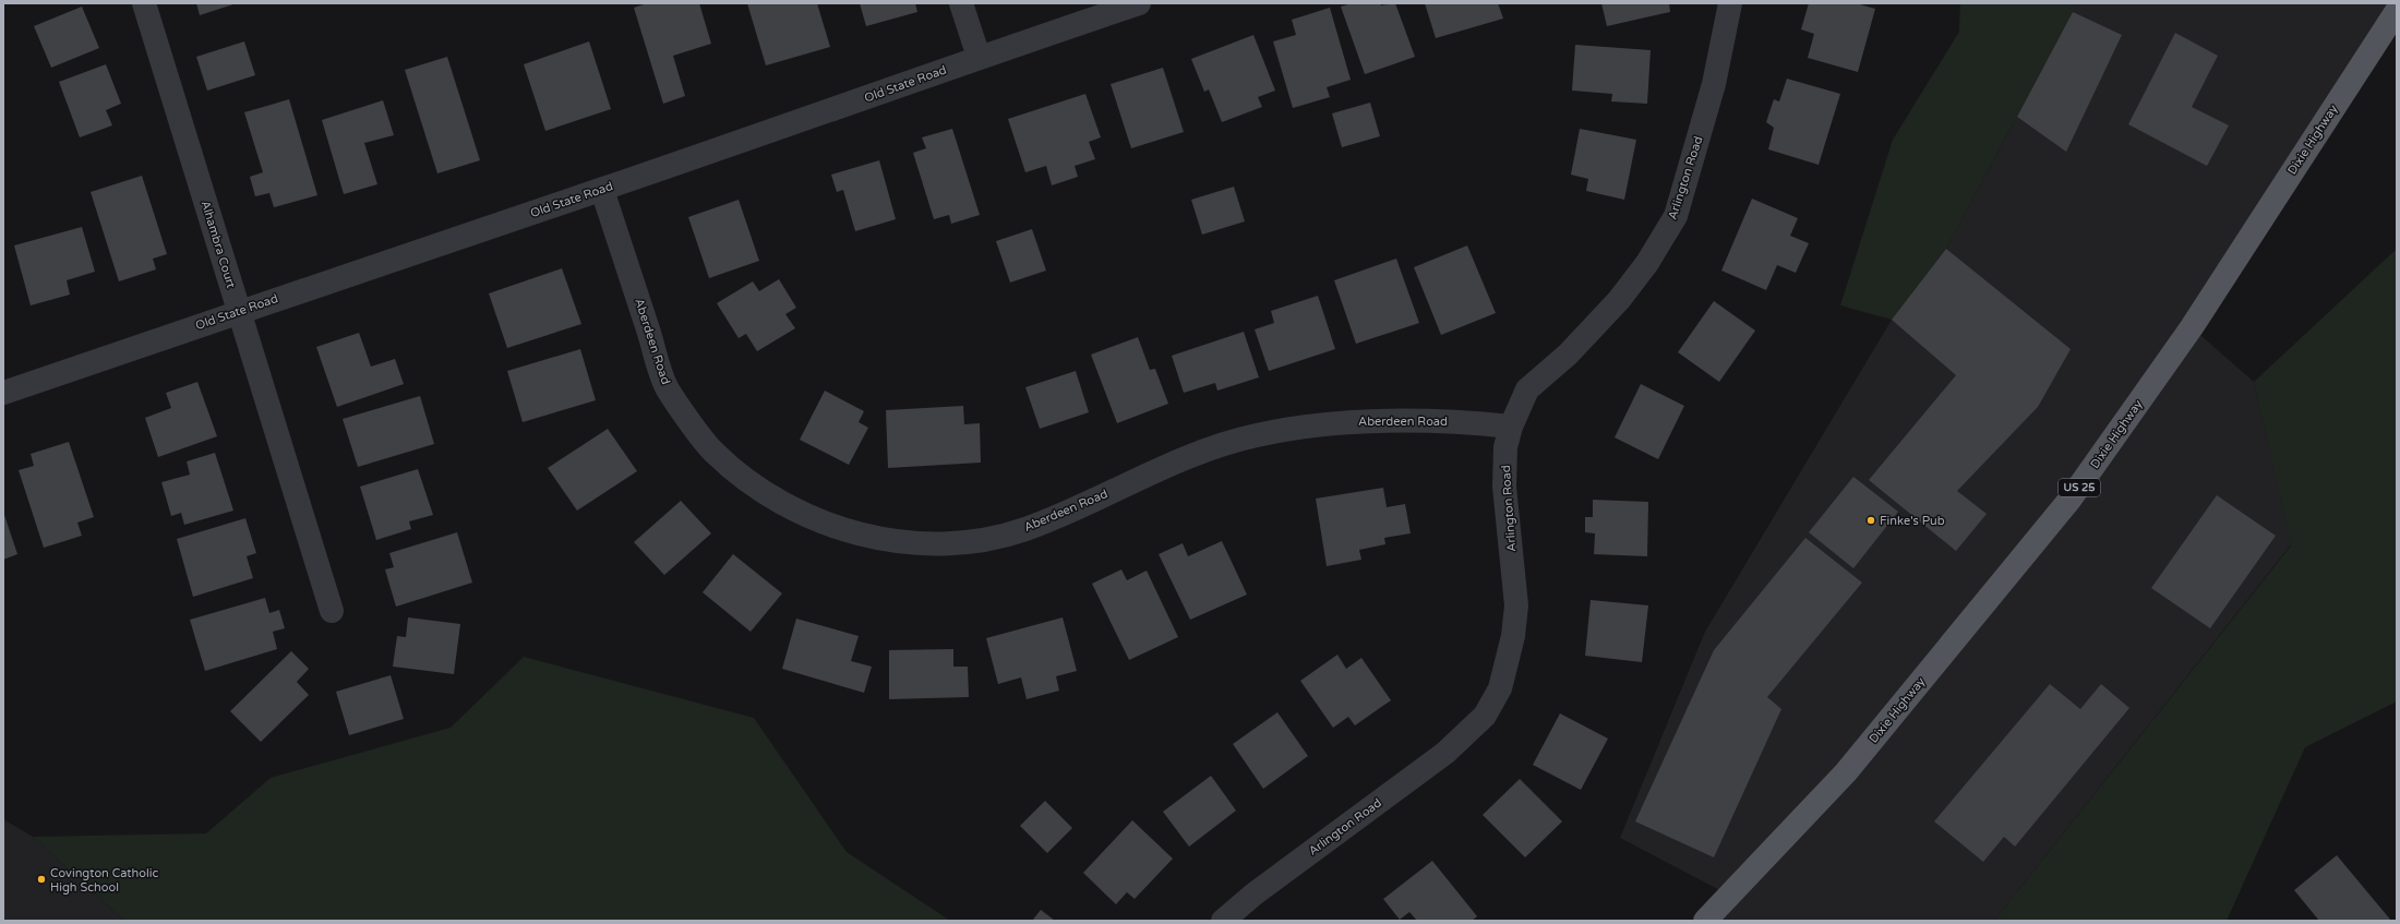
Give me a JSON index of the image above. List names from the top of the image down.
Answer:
{
  "streets": {
    "main road": ["Dixie Highway", "US 25"],
    "street": [
      "Old State Road",
      "Arlington Road",
      "Alhambra Court",
      "Aberdeen Road"
    ]
  },
  "crossings": [
    ["Old State Road", "Alhambra Court"],
    ["Old State Road", "Aberdeen Road"],
    ["Arlington Road", "Aberdeen Road"]
  ],
  "places": ["Finke's Pub", "Covington Catholic High School"]
}
